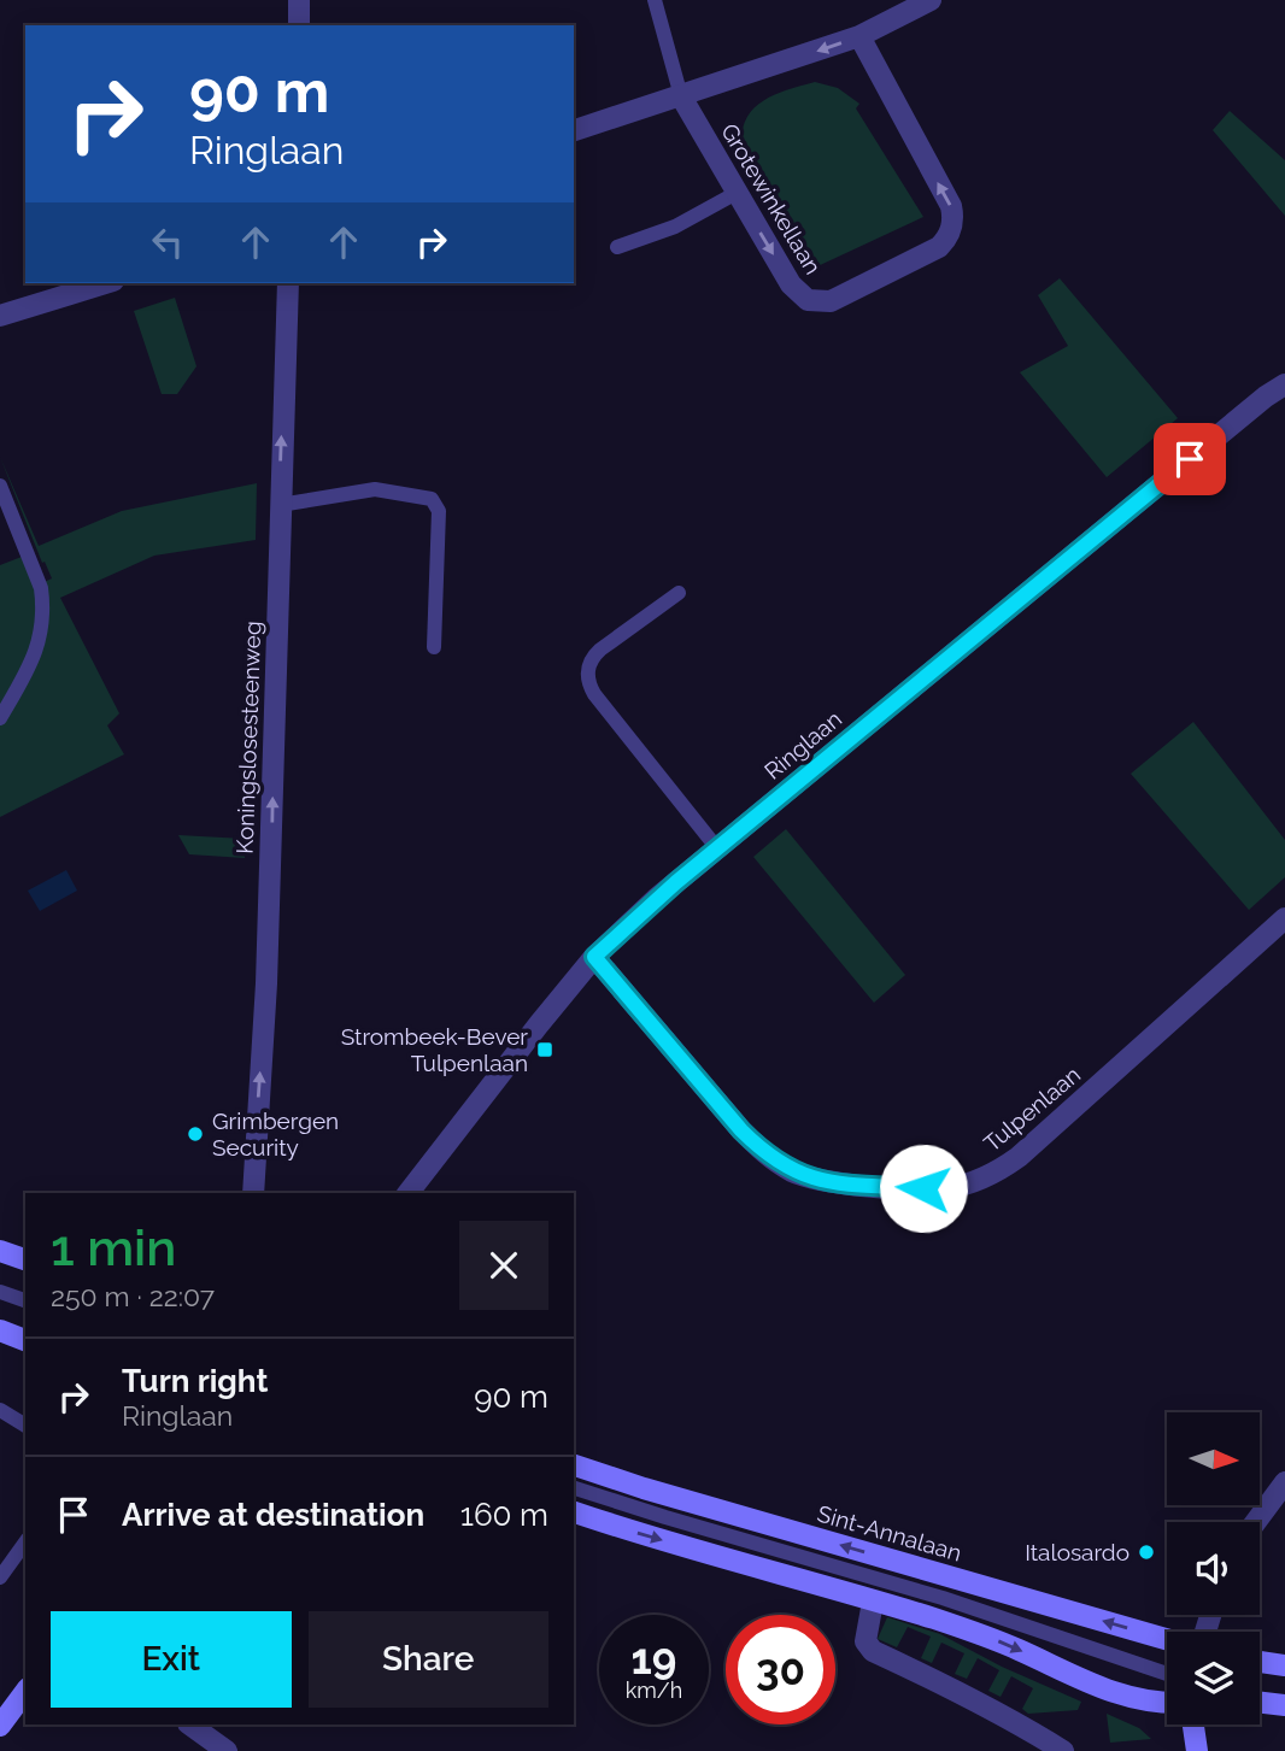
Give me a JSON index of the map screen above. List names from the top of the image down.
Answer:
{
  "streets": {
    "main road": ["Sint-Annalaan"],
    "street": [
      "Grotewinkellaan",
      "Koningslosesteenweg",
      "Ringlaan",
      "Tulpenlaan"
    ]
  },
  "crossings": [
    ["Ringlaan", "Tulpenlaan"]
  ],
  "one_way": ["Koningslosesteenweg"],
  "places": {
    "transit": ["Strombeek-Bever Tulpenlaan"],
    "other": ["Grimbergen Security", "Italosardo"]
  },
  "north": "right",
  "page": {
    "turn": ["90 m", "Ringlaan"],
    "heading": ["1 min", "250 m · 22:07"],
    "list": [
      {
        "name": "Turn right",
        "note": "Ringlaan",
        "value": "90 m"
      },
      {
        "name": "Arrive at destination",
        "value": "160 m"
      }
    ],
    "buttons": ["Exit", "Share"],
    "speed": "19 km/h",
    "limit": "30"
  }
}
